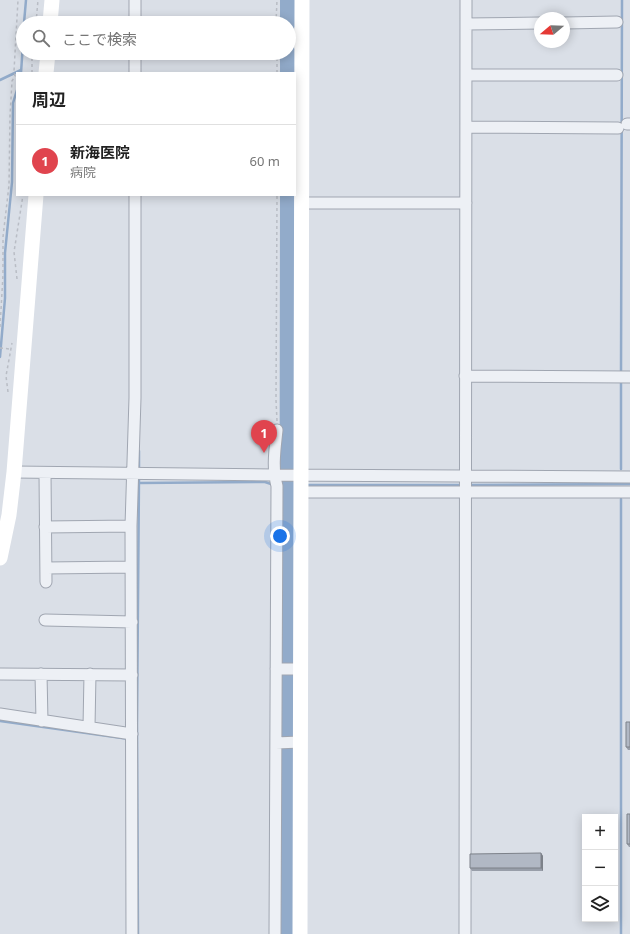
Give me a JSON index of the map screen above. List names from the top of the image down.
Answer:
{
  "north": "left",
  "page": {
    "search": "ここで検索",
    "heading": "周辺",
    "list": [
      {
        "mark": "1",
        "name": "新海医院",
        "note": "病院",
        "value": "60 m"
      }
    ],
    "pins": "1",
    "map_buttons": ["+", "−"]
  }
}
